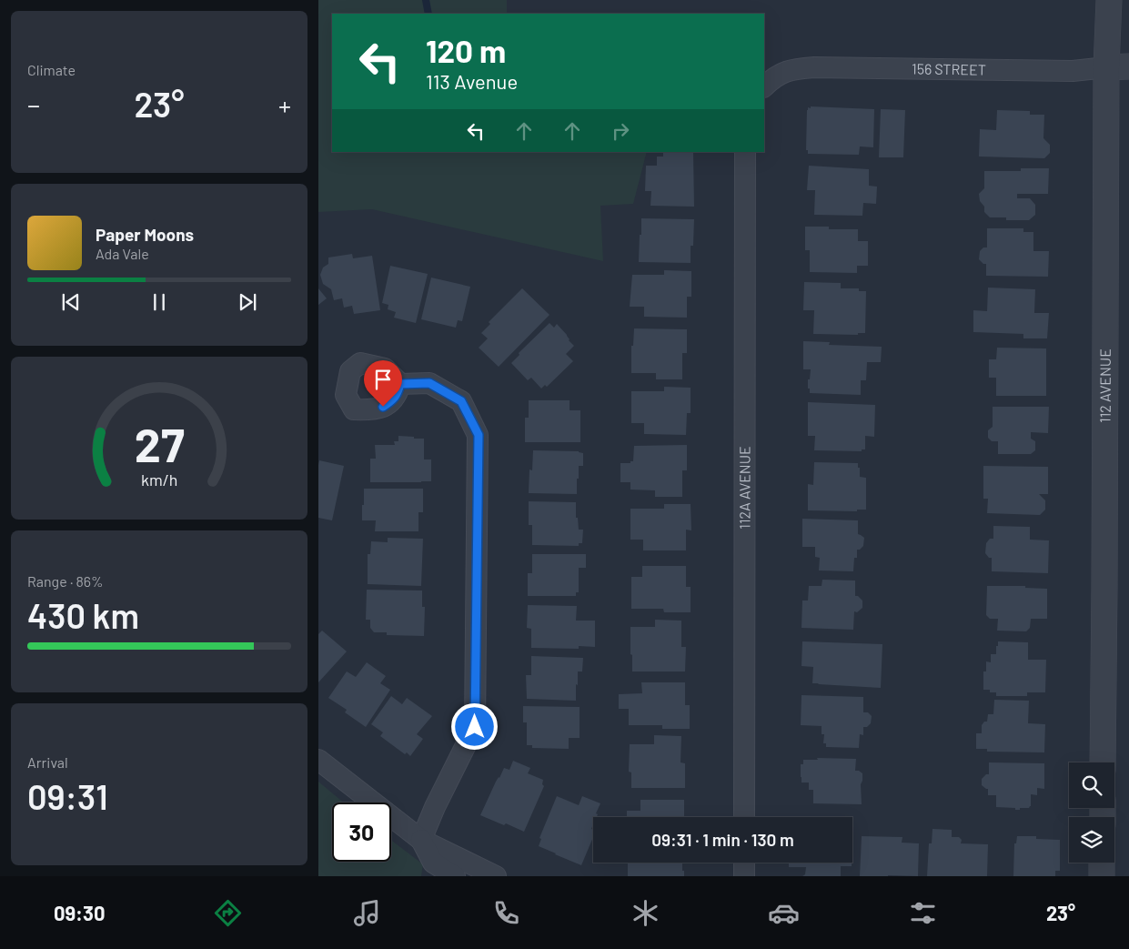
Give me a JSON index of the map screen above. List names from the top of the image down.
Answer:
{
  "streets": {
    "street": ["156 STREET", "112 AVENUE", "112A AVENUE"]
  },
  "crossings": [
    ["156 STREET", "112 AVENUE"]
  ],
  "page": {
    "tile": [
      "Climate",
      ["Range · 86%", "430 km"],
      ["Arrival", "09:31"]
    ],
    "turn": ["120 m", "113 Avenue"],
    "heat": ["−", "23°", "+"],
    "song": ["Paper Moons", "Ada Vale"],
    "limit": "30",
    "trip": "09:31 · 1 min · 130 m",
    "tabs": ["09:30", "23°"],
    "gauge": ["27", "km/h"]
  }
}
